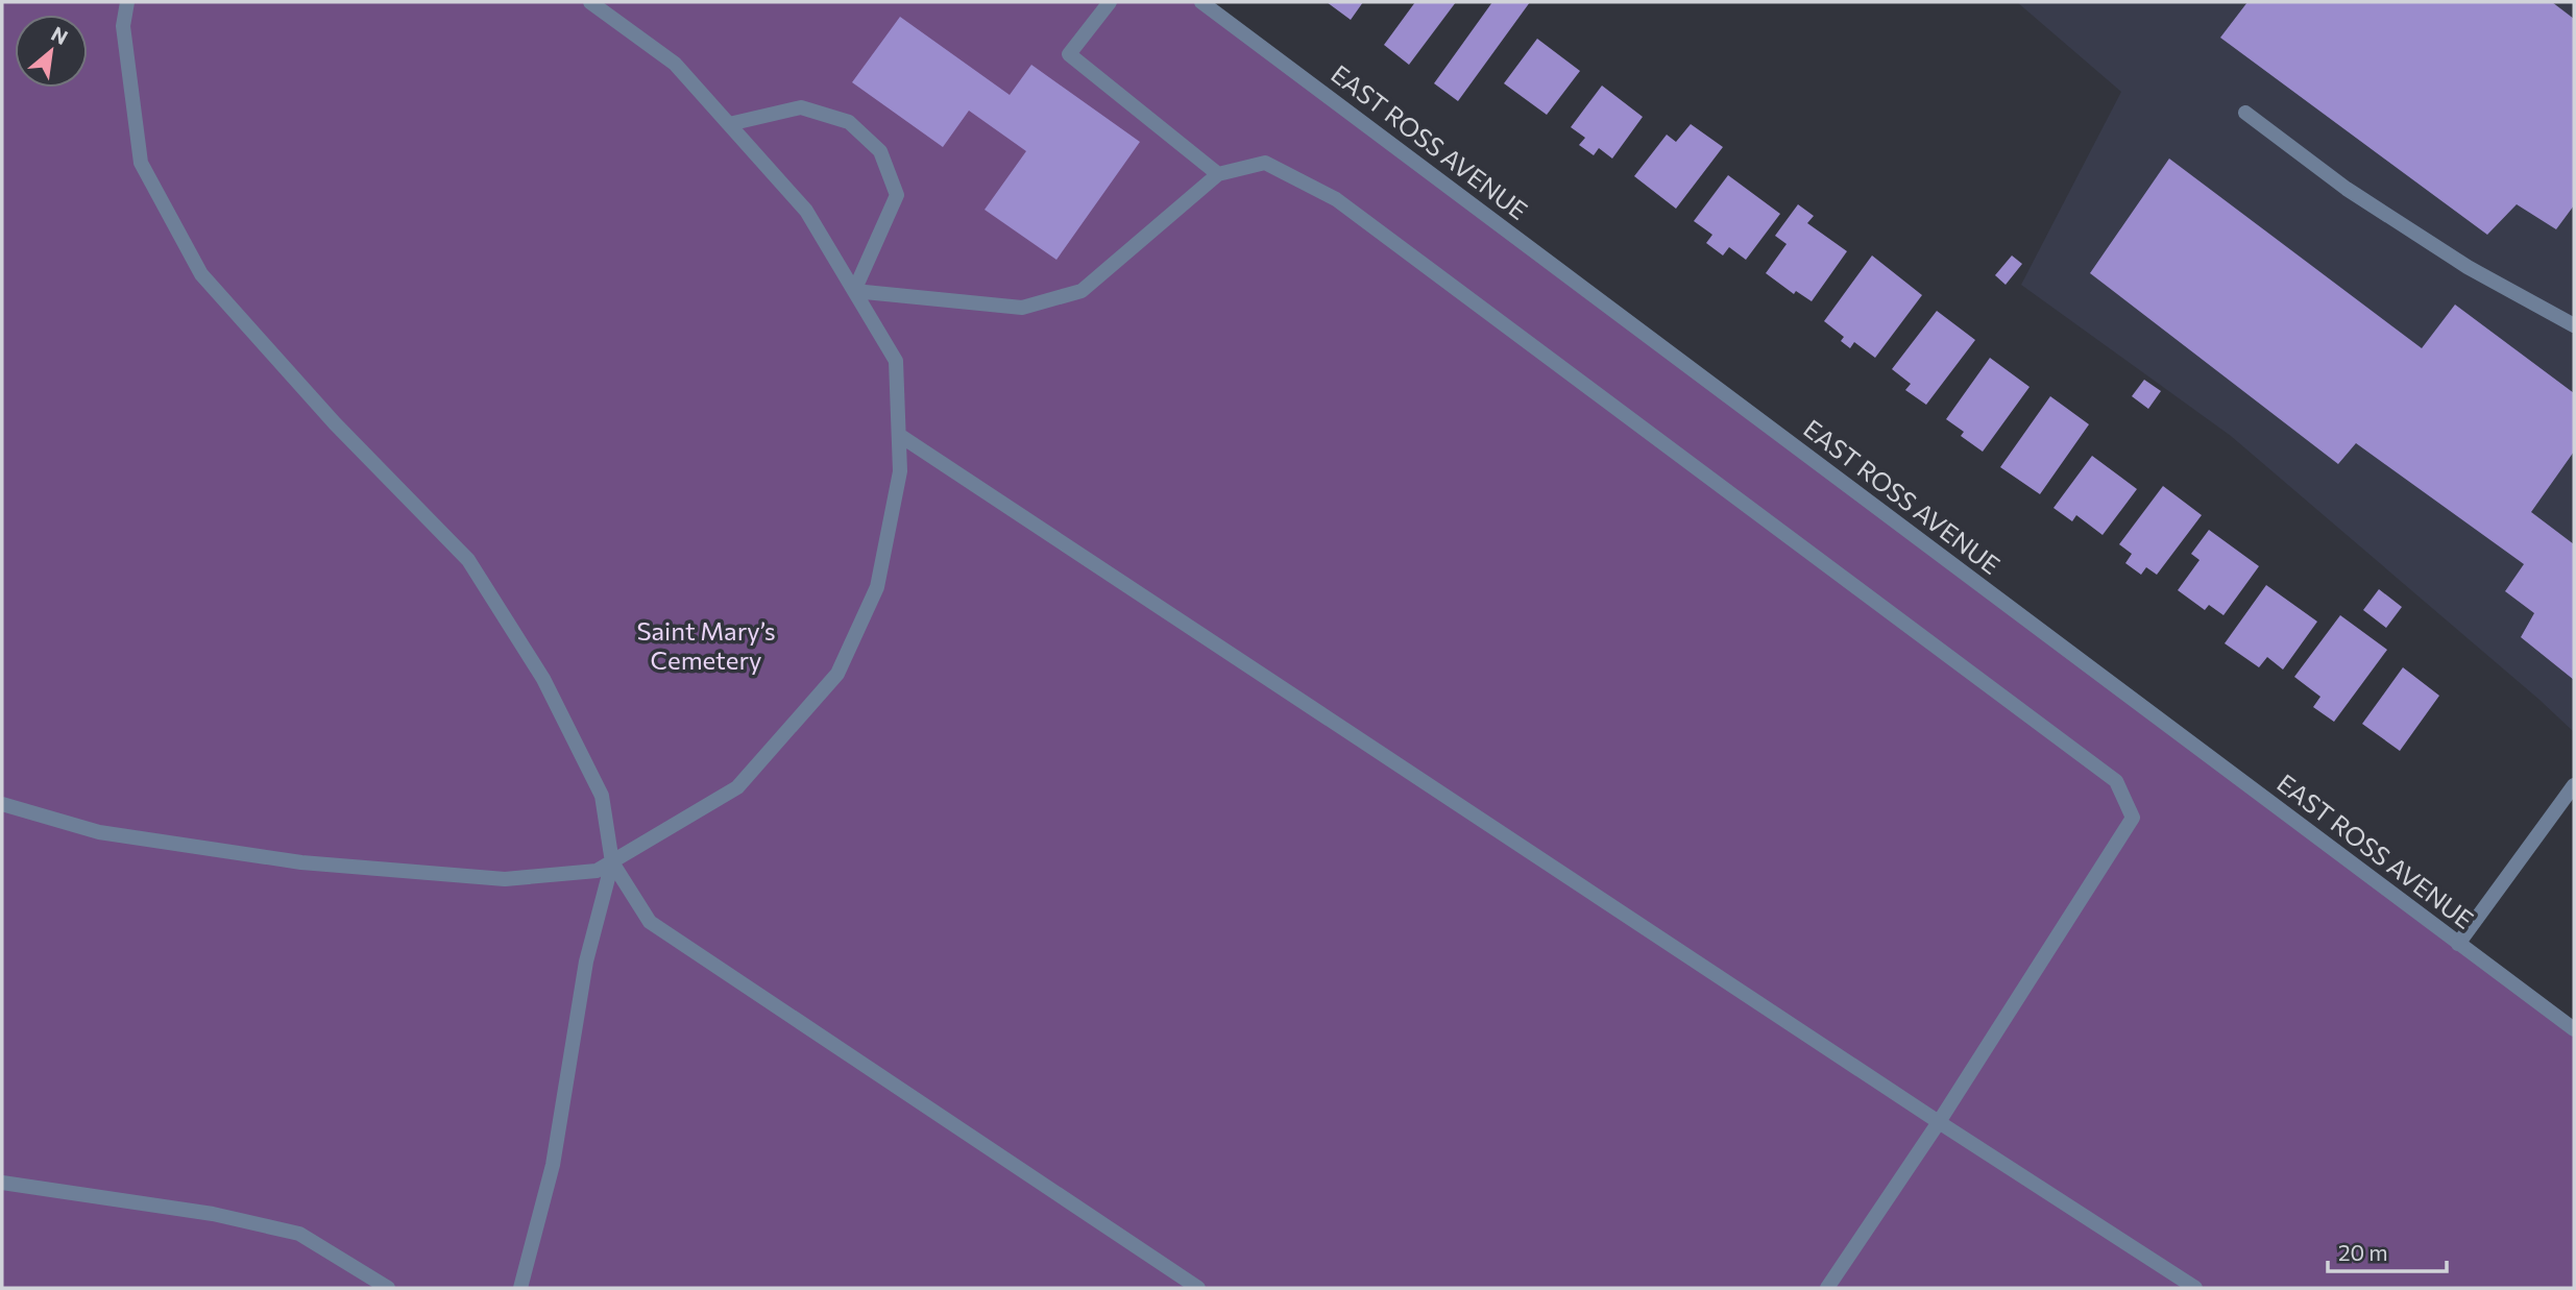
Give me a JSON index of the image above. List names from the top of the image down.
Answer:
{
  "streets": {
    "street": ["EAST ROSS AVENUE"]
  },
  "parks": ["Saint Mary’s Cemetery"],
  "scale_bar": "20 m",
  "north": "top right"
}
